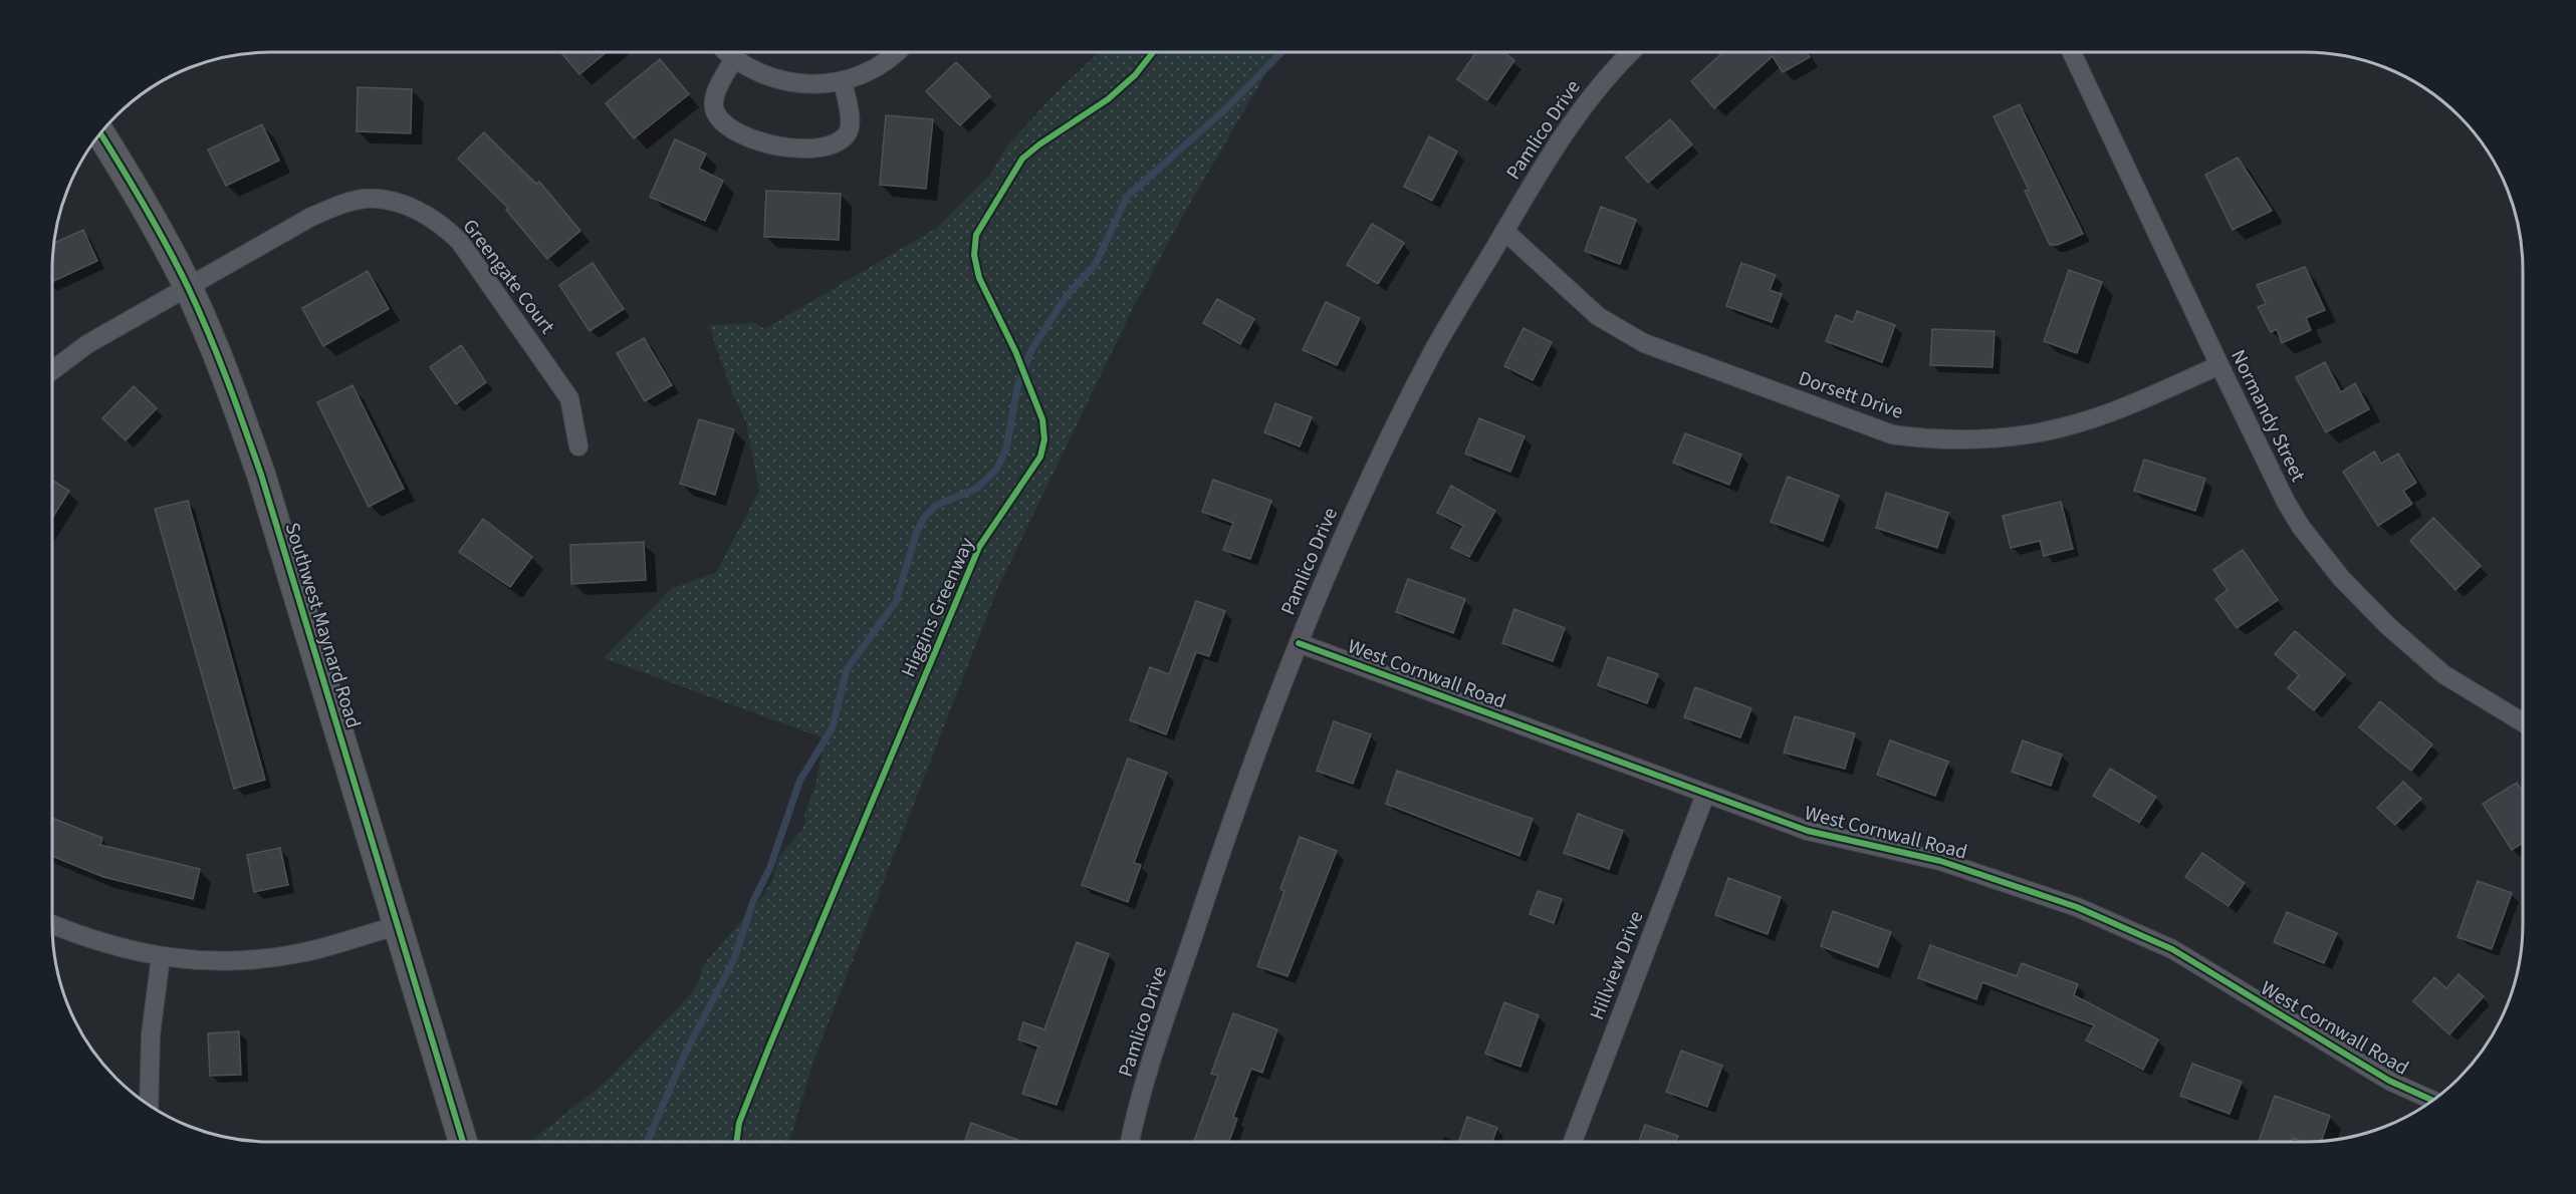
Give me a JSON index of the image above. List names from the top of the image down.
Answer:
{
  "streets": {
    "main road": ["Southwest Maynard Road"],
    "street": [
      "Pamlico Drive",
      "Greengate Court",
      "Dorsett Drive",
      "Normandy Street",
      "West Cornwall Road",
      "Hillview Drive"
    ],
    "cycle path": ["Higgins Greenway"]
  },
  "crossings": [
    ["Pamlico Drive", "Dorsett Drive"],
    ["Pamlico Drive", "West Cornwall Road"],
    ["Greengate Court", "Southwest Maynard Road"],
    ["Dorsett Drive", "Normandy Street"],
    ["West Cornwall Road", "Hillview Drive"]
  ]
}
